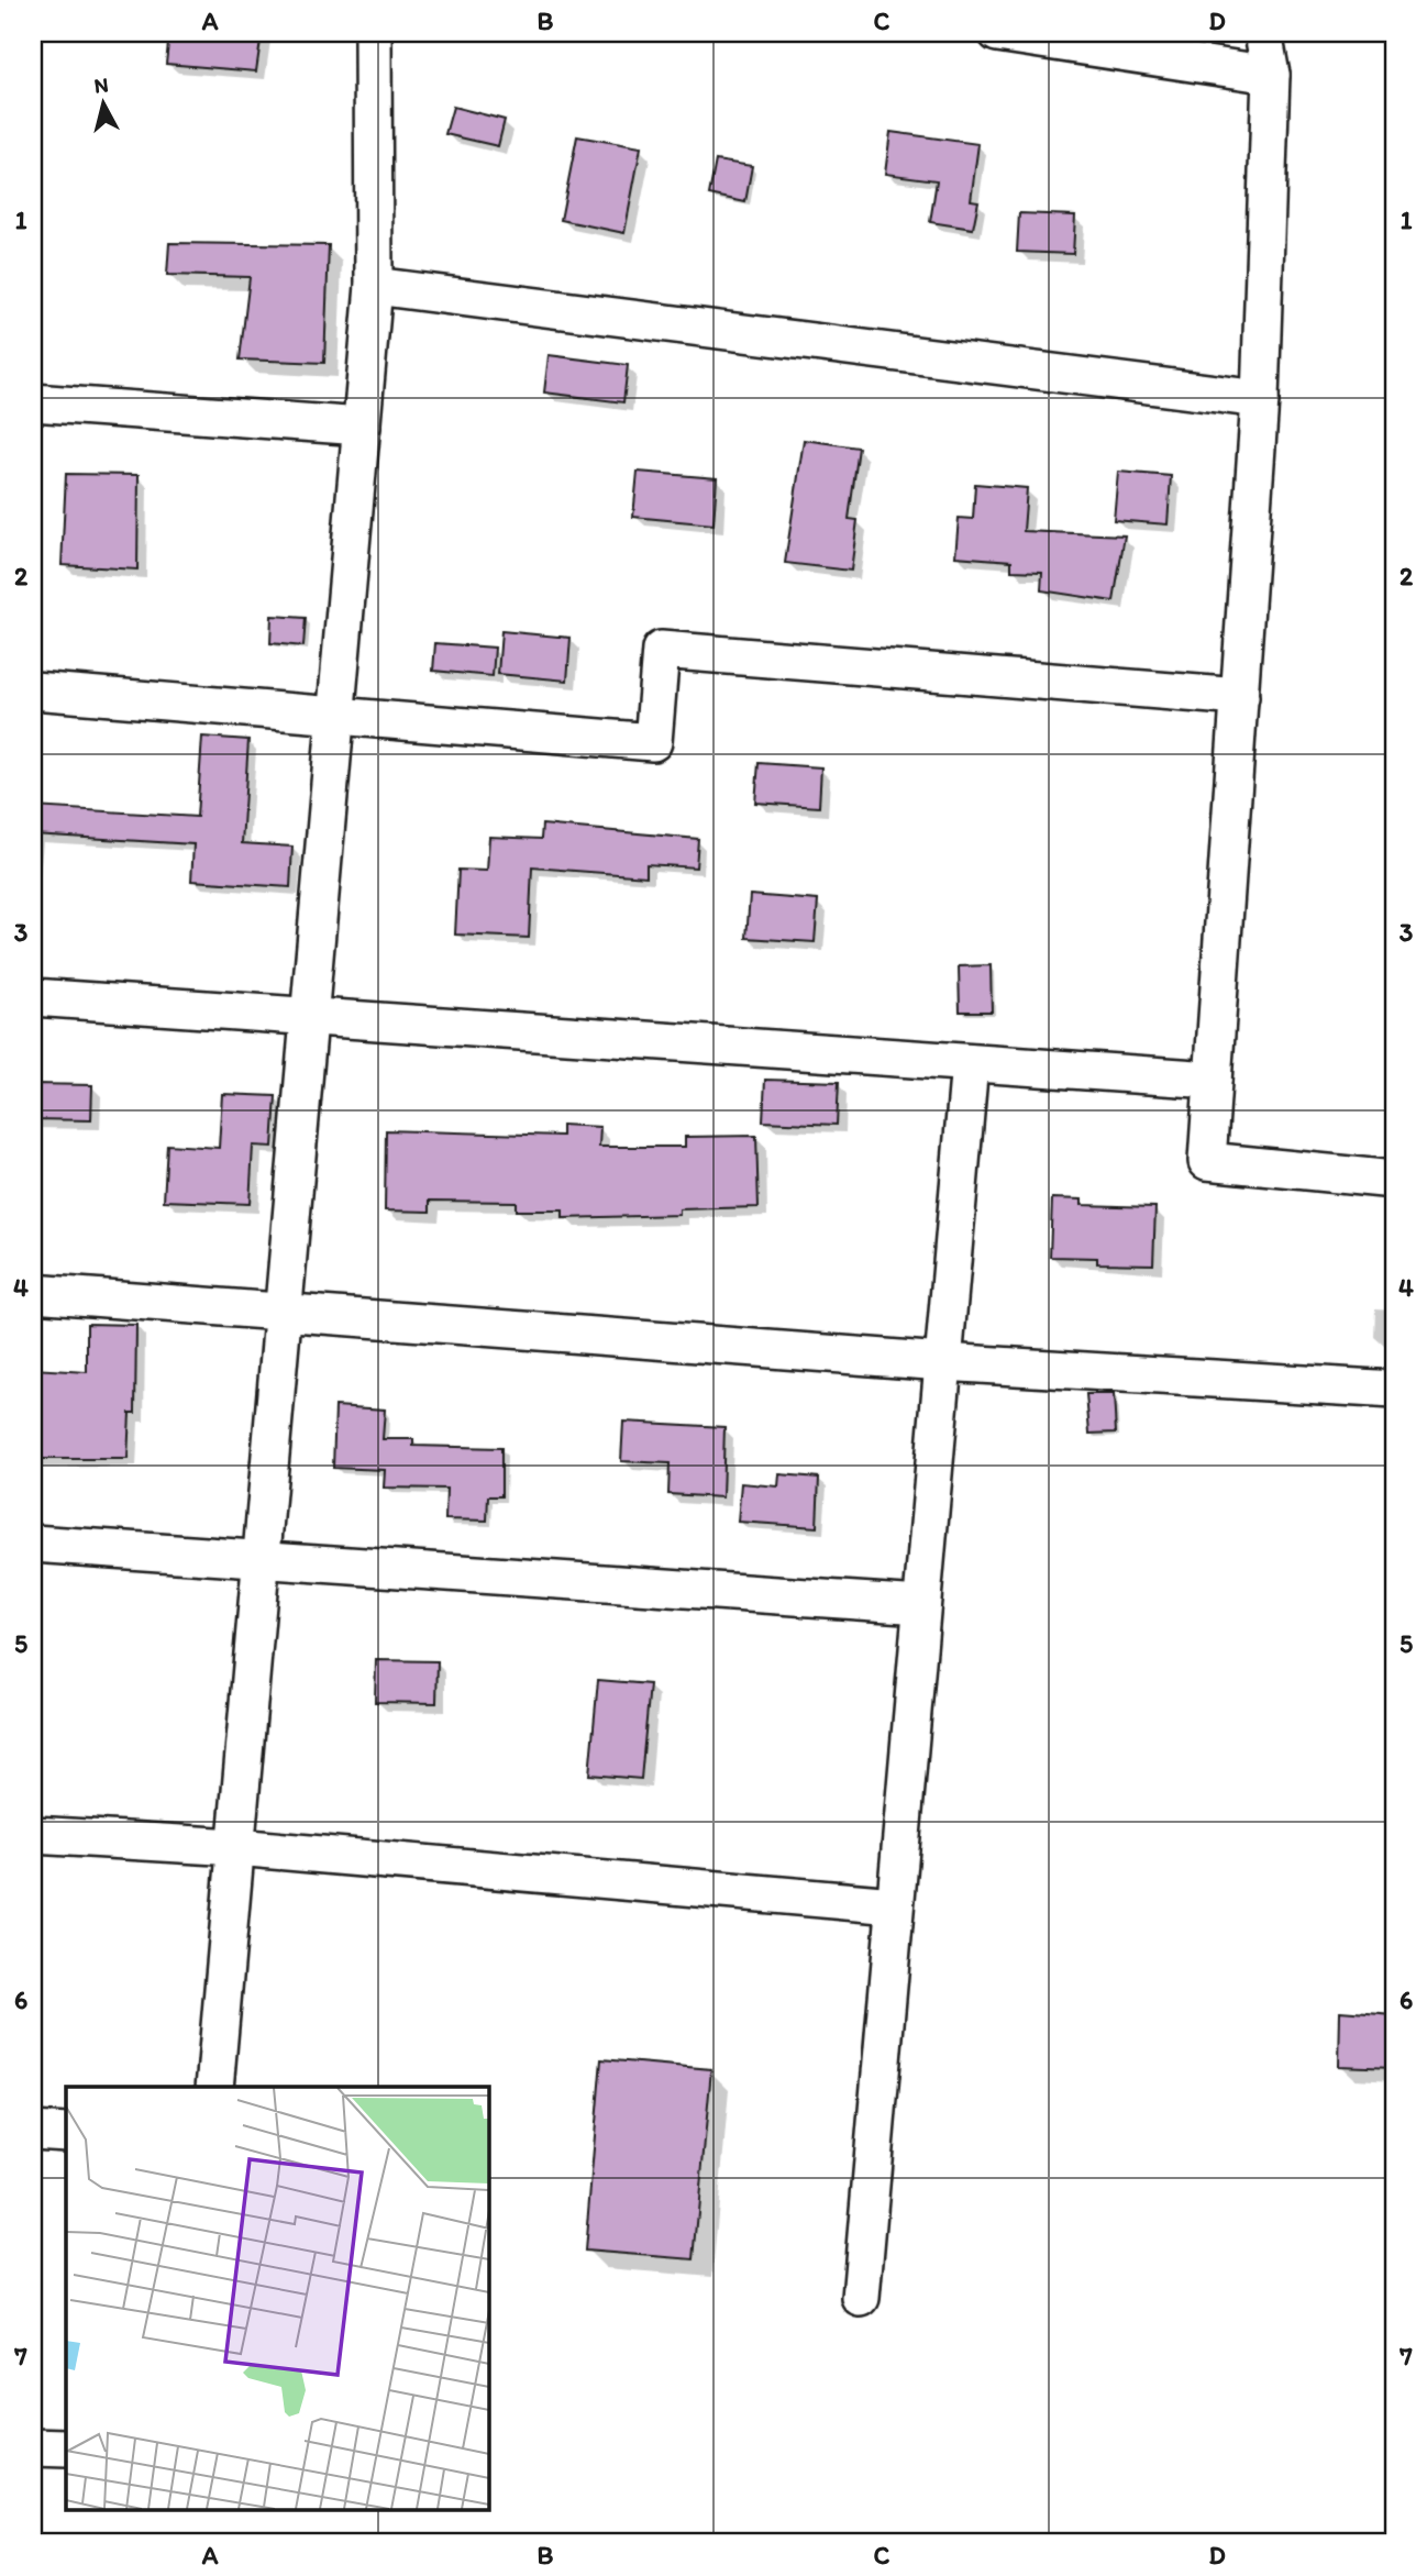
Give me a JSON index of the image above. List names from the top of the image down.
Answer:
{
  "north": "top",
  "grid": {
    "columns": [
      "A",
      "B",
      "C",
      "D"
    ],
    "rows": [
      "1",
      "2",
      "3",
      "4",
      "5",
      "6",
      "7"
    ]
  }
}
